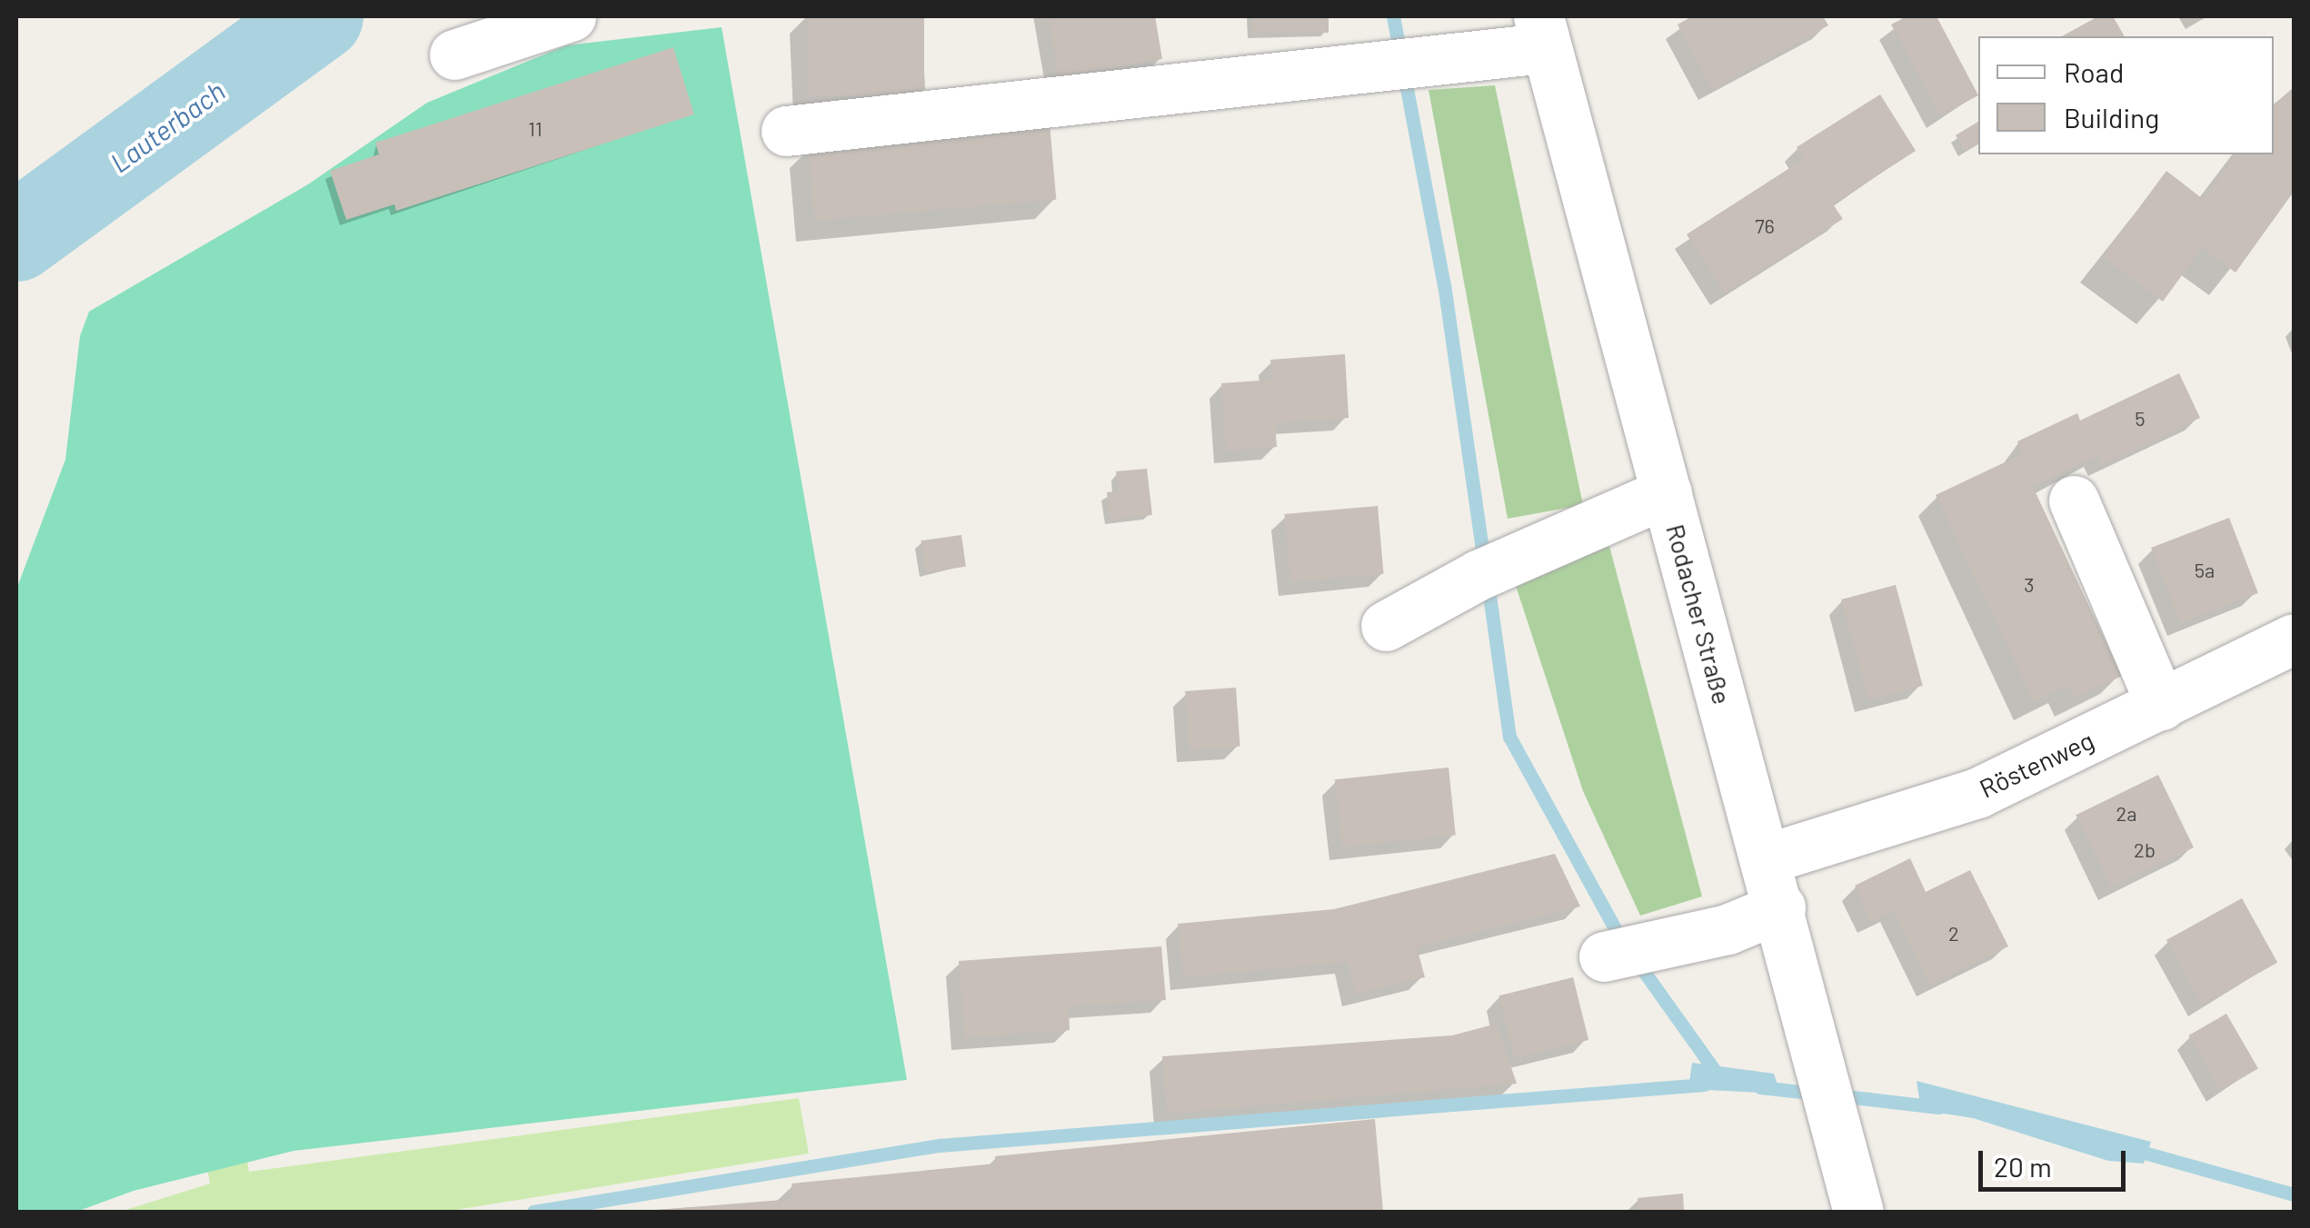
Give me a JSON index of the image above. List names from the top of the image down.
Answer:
{
  "streets": {
    "street": ["Rodacher Straße", "Röstenweg"]
  },
  "crossings": [
    ["Rodacher Straße", "Röstenweg"]
  ],
  "water": ["Lauterbach"],
  "house_numbers": [
    "11",
    "76",
    "5",
    "5a",
    "3",
    "2a",
    "2b",
    "2"
  ],
  "legend": ["Road", "Building"],
  "scale_bar": "20 m"
}
